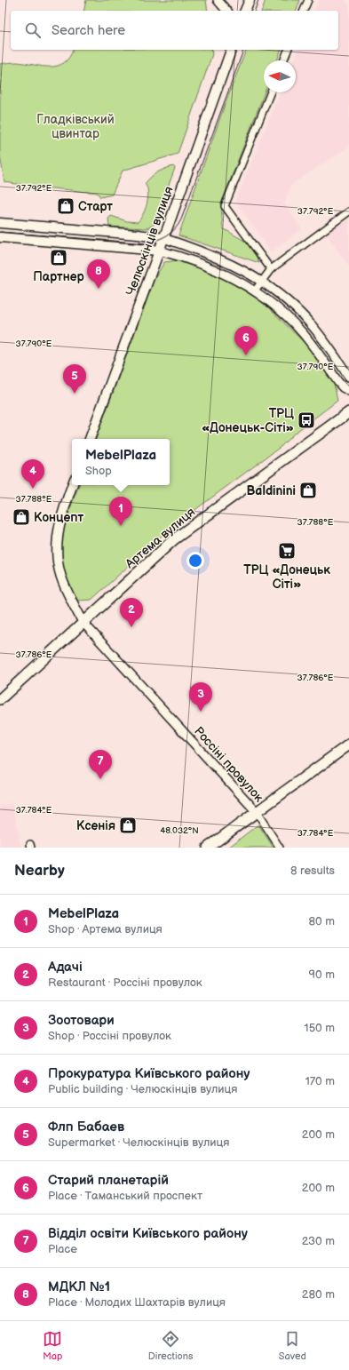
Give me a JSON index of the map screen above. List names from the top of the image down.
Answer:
{
  "streets": {
    "main road": ["Челюскінців вулиця", "Артема вулиця"],
    "street": ["Россіні провулок"]
  },
  "crossings": [
    ["Артема вулиця", "Россіні провулок"]
  ],
  "parks": ["Гладківський цвинтар"],
  "places": {
    "shop": [
      "Старт",
      "Партнер",
      "Baldinini",
      "Концепт",
      "Ксенія"
    ],
    "bus stop": ["ТРЦ «Донецьк-Сіті»"],
    "supermarket": ["ТРЦ «Донецьк Сіті»"]
  },
  "north": "left",
  "page": {
    "search": "Search here",
    "pins": [
      "8",
      "6",
      "5",
      "4",
      "1",
      "2",
      "3",
      "7"
    ],
    "popup": ["MebelPlaza", "Shop"],
    "heading": ["Nearby", "8 results"],
    "list": [
      {
        "mark": "1",
        "name": "MebelPlaza",
        "note": "Shop · Артема вулиця",
        "value": "80 m"
      },
      {
        "mark": "2",
        "name": "Адачі",
        "note": "Restaurant · Россіні провулок",
        "value": "90 m"
      },
      {
        "mark": "3",
        "name": "Зоотовари",
        "note": "Shop · Россіні провулок",
        "value": "150 m"
      },
      {
        "mark": "4",
        "name": "Прокуратура Київського району",
        "note": "Public building · Челюскінців вулиця",
        "value": "170 m"
      },
      {
        "mark": "5",
        "name": "Флп Бабаев",
        "note": "Supermarket · Челюскінців вулиця",
        "value": "200 m"
      },
      {
        "mark": "6",
        "name": "Старий планетарій",
        "note": "Place · Таманський проспект",
        "value": "200 m"
      },
      {
        "mark": "7",
        "name": "Відділ освіти Київського району",
        "note": "Place",
        "value": "230 m"
      },
      {
        "mark": "8",
        "name": "МДКЛ №1",
        "note": "Place · Молодих Шахтарів вулиця",
        "value": "280 m"
      }
    ],
    "nav": ["Map", "Directions", "Saved"]
  },
  "coordinates": [
    "37.792°E",
    "37.790°E",
    "37.788°E",
    "37.786°E",
    "37.784°E",
    "48.032°N"
  ]
}
